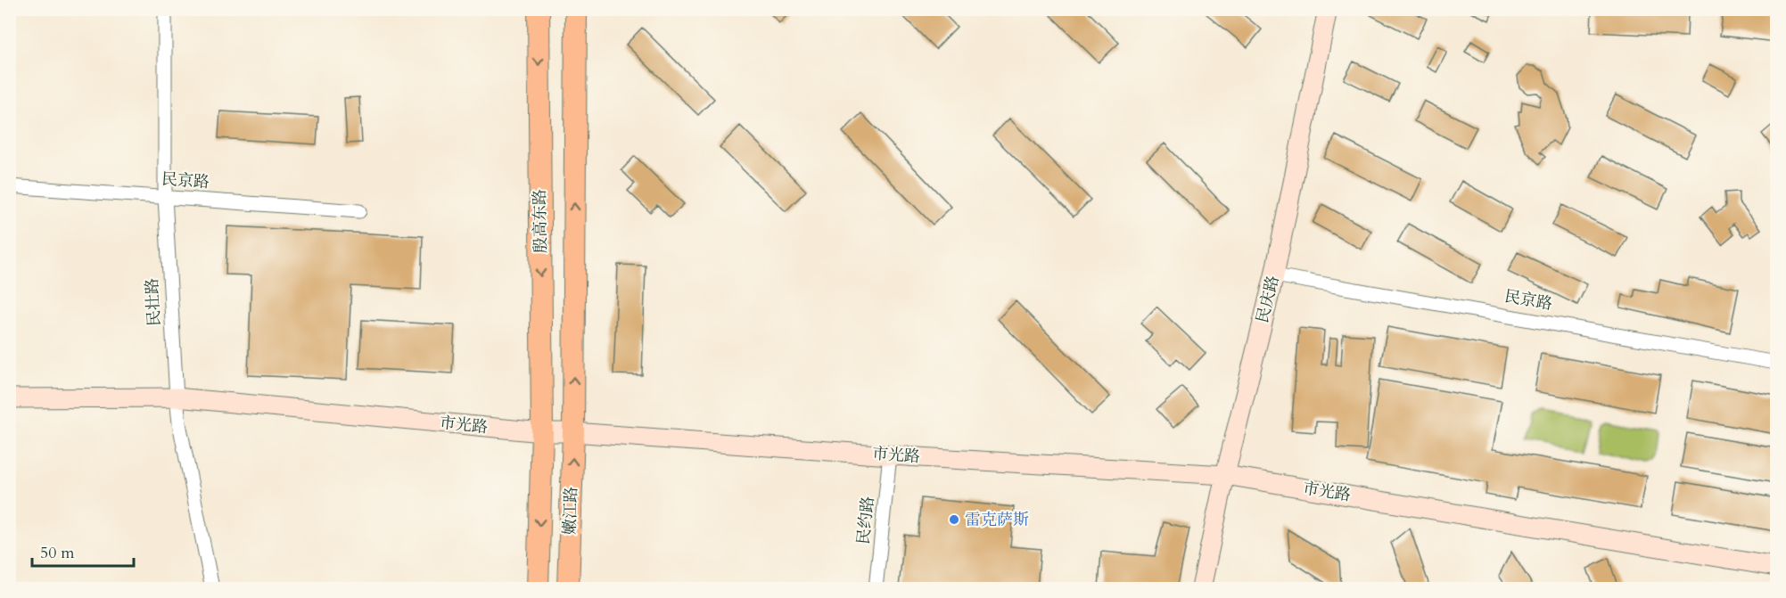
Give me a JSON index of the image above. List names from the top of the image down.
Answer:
{
  "streets": {
    "main road": ["殷高东路", "嫩江路"],
    "street": [
      "民京路",
      "民庆路",
      "民壮路",
      "市光路",
      "民约路"
    ]
  },
  "crossings": [
    ["民京路", "民庆路"],
    ["民京路", "民壮路"],
    ["殷高东路", "市光路"],
    ["殷高东路", "嫩江路"],
    ["民庆路", "市光路"],
    ["民壮路", "市光路"],
    ["市光路", "嫩江路"],
    ["市光路", "民约路"]
  ],
  "places": ["雷克萨斯"],
  "scale_bar": "50 m"
}
